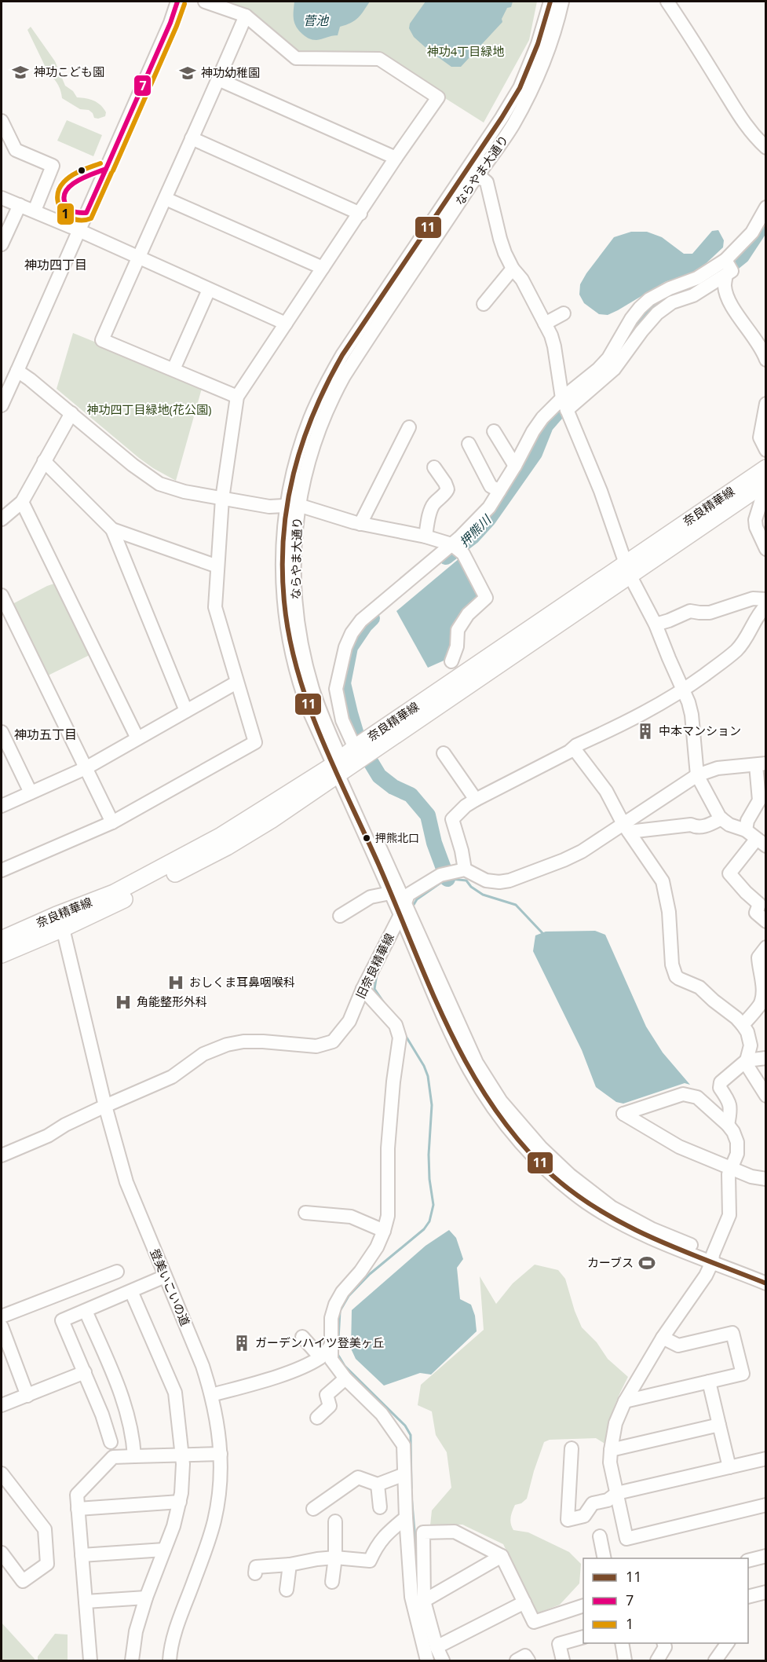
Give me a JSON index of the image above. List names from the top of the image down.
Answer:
{
  "streets": {
    "main road": ["奈良精華線"],
    "street": ["ならやま大通り", "旧奈良精華線", "登美いこいの道"]
  },
  "crossings": [
    ["ならやま大通り", "奈良精華線"],
    ["ならやま大通り", "旧奈良精華線"],
    ["奈良精華線", "登美いこいの道"],
    ["旧奈良精華線", "登美いこいの道"]
  ],
  "districts": ["神功四丁目", "神功五丁目"],
  "water": ["菅池", "押熊川"],
  "parks": ["神功4丁目緑地", "神功四丁目緑地(花公園)"],
  "places": {
    "school or university": ["神功こども園", "神功幼稚園"],
    "building": ["中本マンション", "ガーデンハイツ登美ヶ丘"],
    "other": ["押熊北口"],
    "hospital": ["おしくま耳鼻咽喉科", "角能整形外科"],
    "sports": ["カーブス"]
  },
  "lines": ["transit line 11", "transit line 7", "transit line 1"],
  "legend": ["11", "7", "1"]
}
